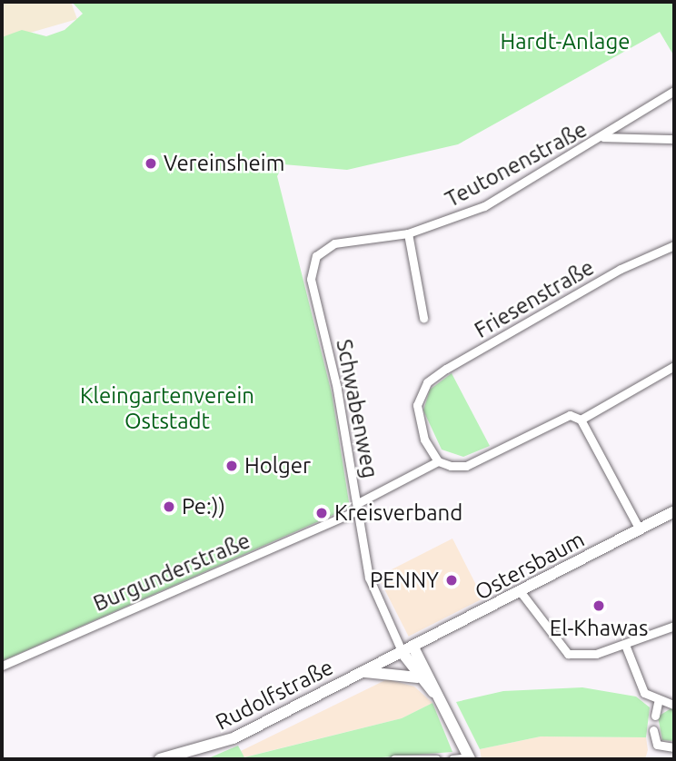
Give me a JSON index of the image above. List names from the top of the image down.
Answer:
{
  "streets": {
    "street": [
      "Teutonenstraße",
      "Friesenstraße",
      "Schwabenweg",
      "Ostersbaum",
      "Burgunderstraße",
      "Rudolfstraße"
    ]
  },
  "crossings": [
    ["Teutonenstraße", "Schwabenweg"],
    ["Friesenstraße", "Burgunderstraße"],
    ["Schwabenweg", "Ostersbaum"],
    ["Schwabenweg", "Burgunderstraße"],
    ["Schwabenweg", "Rudolfstraße"],
    ["Ostersbaum", "Rudolfstraße"]
  ],
  "parks": ["Hardt-Anlage", "Kleingartenverein Oststadt"],
  "places": [
    "Vereinsheim",
    "Holger",
    "Pe:))",
    "Kreisverband",
    "PENNY",
    "El-Khawas"
  ]
}
